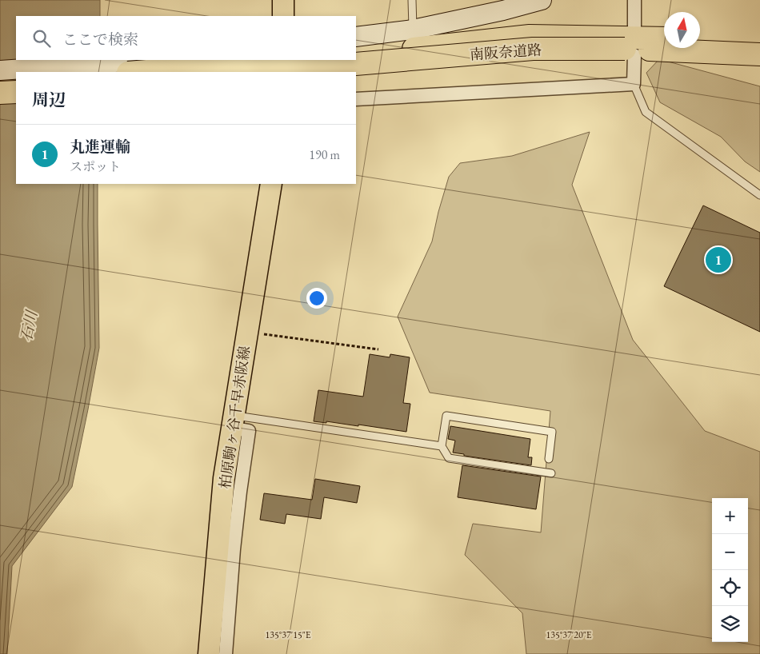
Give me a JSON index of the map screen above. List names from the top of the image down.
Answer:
{
  "streets": {
    "highway": ["南阪奈道路"],
    "main road": ["柏原駒ヶ谷千早赤阪線"]
  },
  "water": ["石川"],
  "north": "top",
  "page": {
    "search": "ここで検索",
    "heading": "周辺",
    "list": [
      {
        "mark": "1",
        "name": "丸進運輸",
        "note": "スポット",
        "value": "190 m"
      }
    ],
    "pins": "1",
    "map_buttons": ["+", "−"]
  },
  "coordinates": ["135°37'15\"E", "135°37'20\"E"]
}
